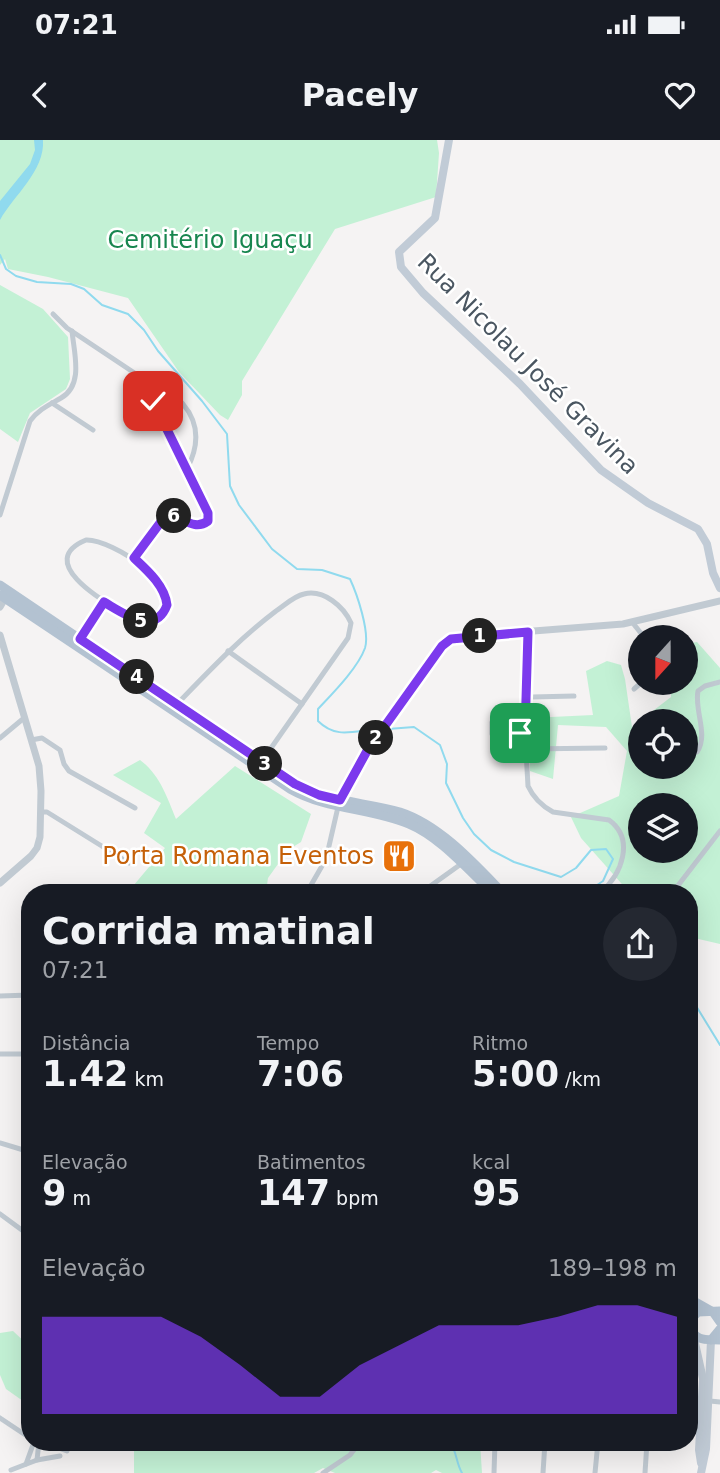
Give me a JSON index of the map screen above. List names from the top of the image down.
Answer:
{
  "streets": {
    "main road": ["Rua Nicolau José Gravina"]
  },
  "parks": ["Cemitério Iguaçu"],
  "places": {
    "restaurant": ["Porta Romana Eventos"]
  },
  "north": "bottom",
  "page": {
    "status": "07:21",
    "header": "Pacely",
    "pins": [
      "6",
      "5",
      "1",
      "4",
      "2",
      "3"
    ],
    "heading": ["Corrida matinal", "07:21"],
    "stats": [
      ["Distância", "1.42 km"],
      ["Tempo", "7:06"],
      ["Ritmo", "5:00 /km"],
      ["Elevação", "9 m"],
      ["Batimentos", "147 bpm"],
      ["kcal", "95"]
    ],
    "chart": ["Elevação", "189–198 m"]
  }
}
